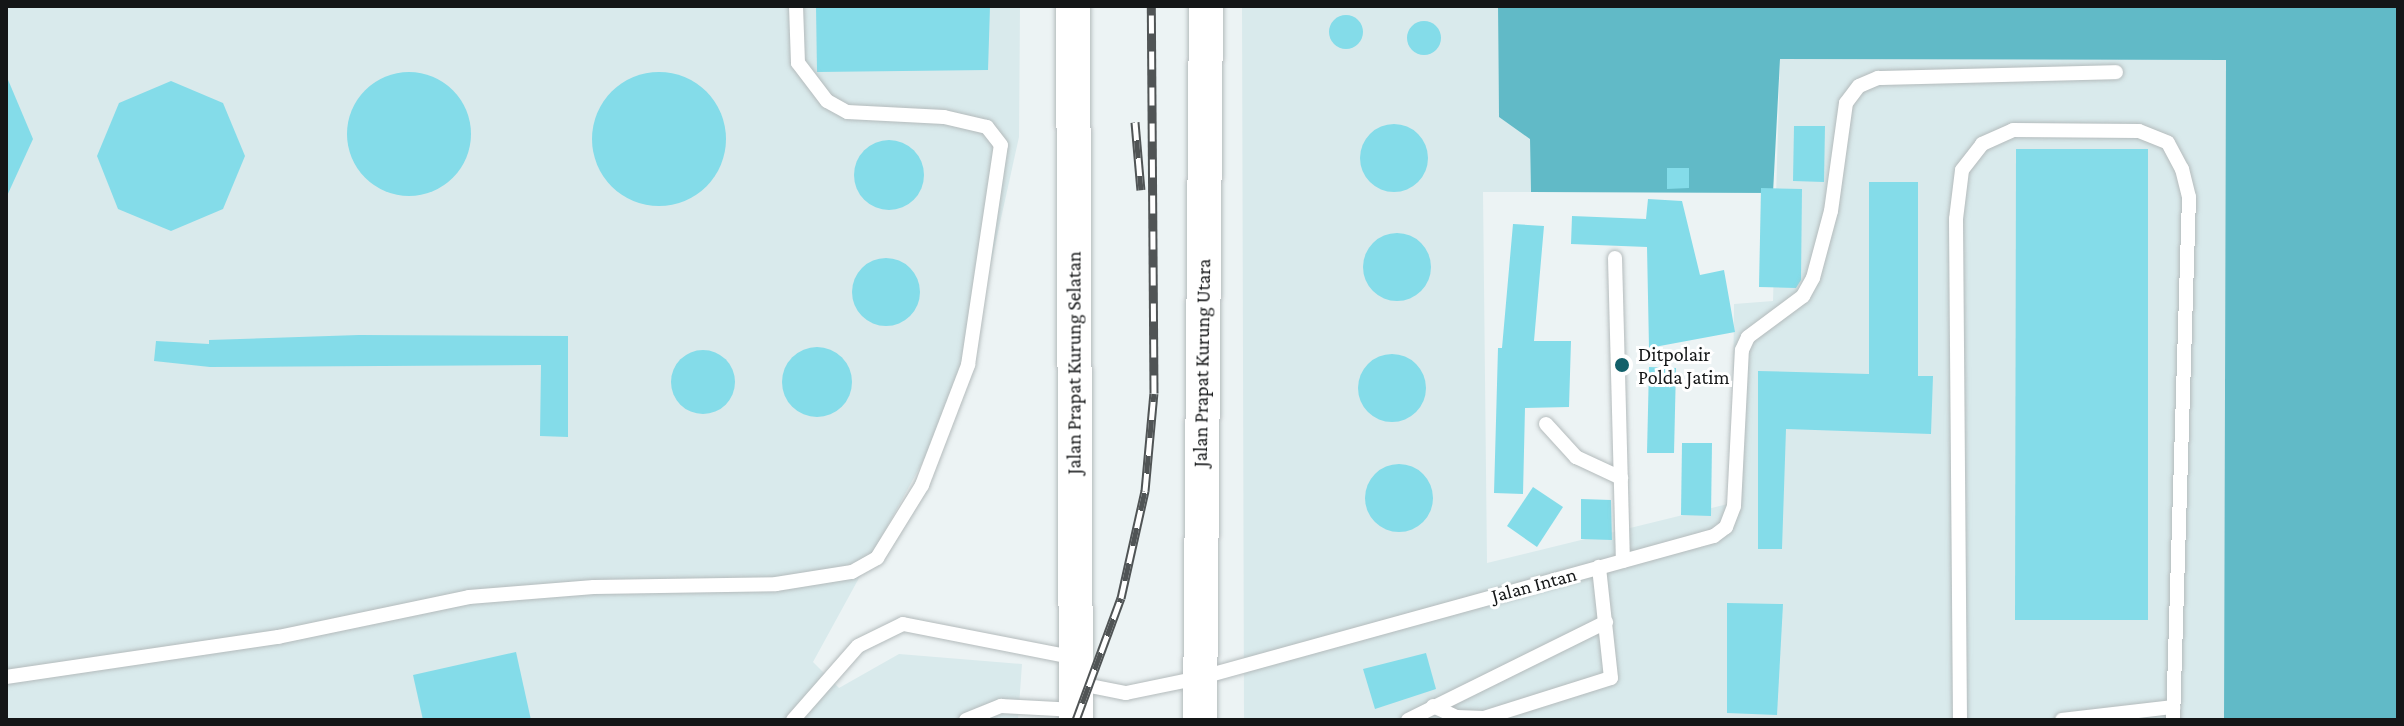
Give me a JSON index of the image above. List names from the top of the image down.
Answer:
{
  "streets": {
    "street": ["Jalan Prapat Kurung Selatan", "Jalan Prapat Kurung Utara"],
    "lane": ["Jalan Intan"]
  },
  "crossings": [
    ["Jalan Prapat Kurung Selatan", "Jalan Intan"],
    ["Jalan Prapat Kurung Utara", "Jalan Intan"]
  ],
  "places": ["Ditpolair Polda Jatim"]
}
